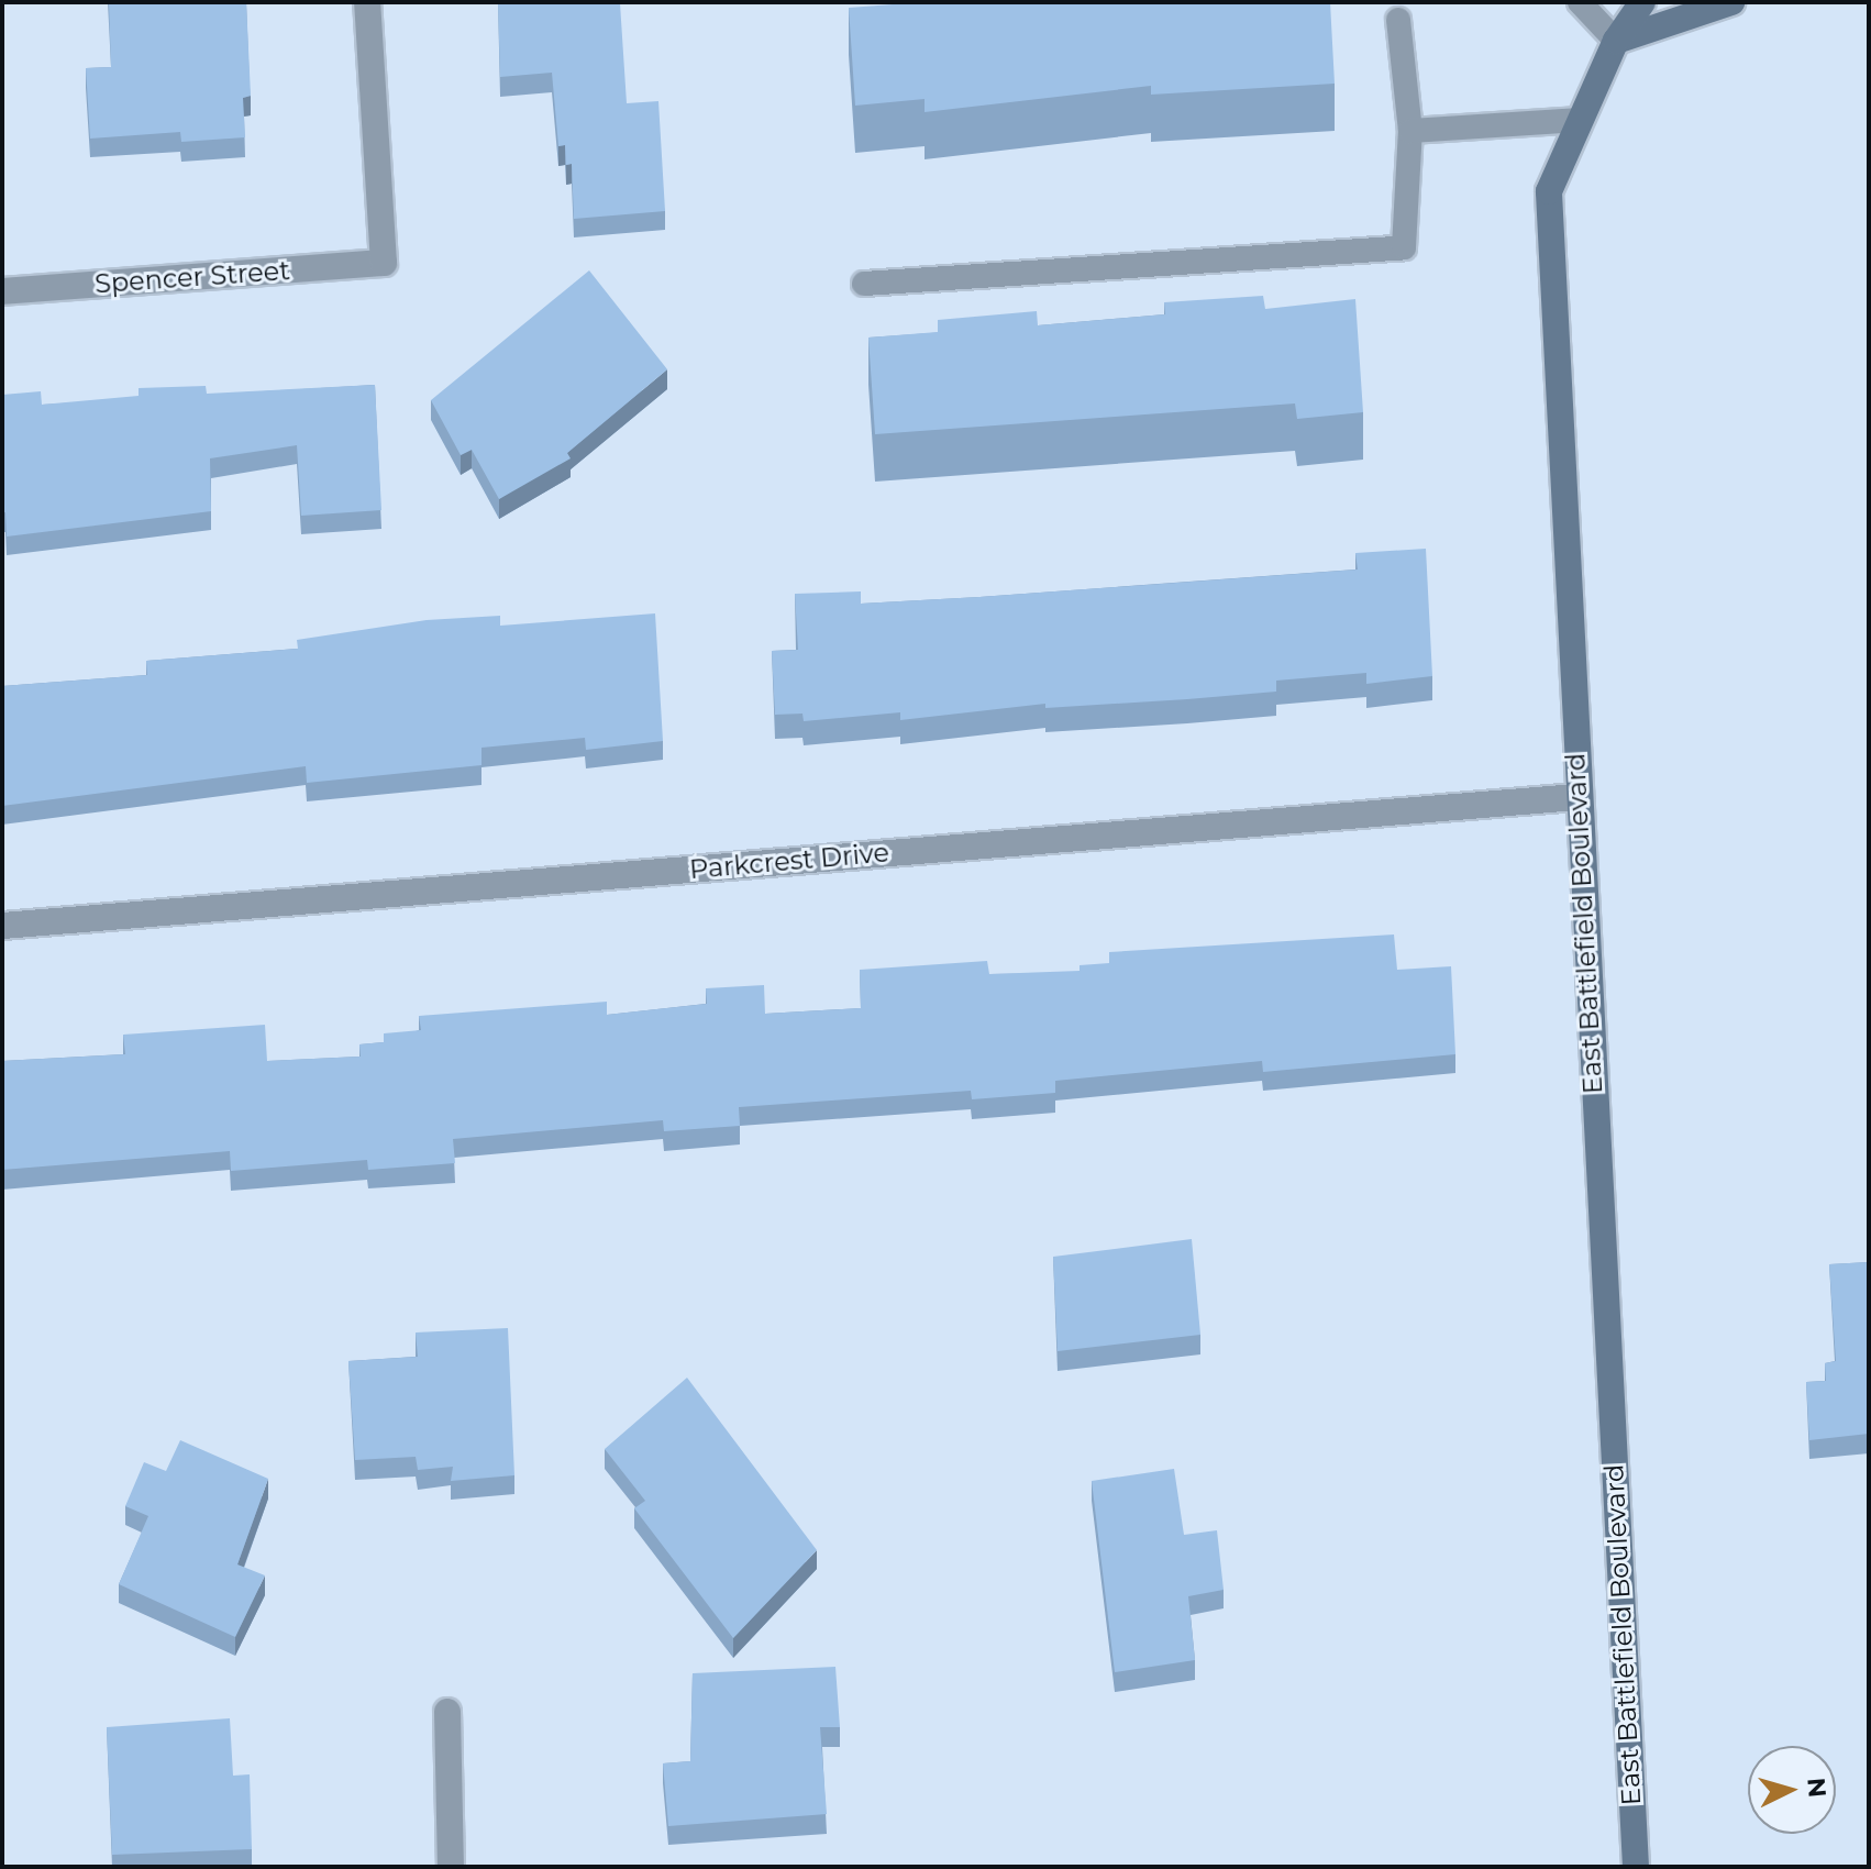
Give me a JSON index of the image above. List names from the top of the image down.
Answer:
{
  "streets": {
    "street": ["Spencer Street", "Parkcrest Drive", "East Battlefield Boulevard"]
  },
  "crossings": [
    ["Parkcrest Drive", "East Battlefield Boulevard"]
  ],
  "north": "right"
}
